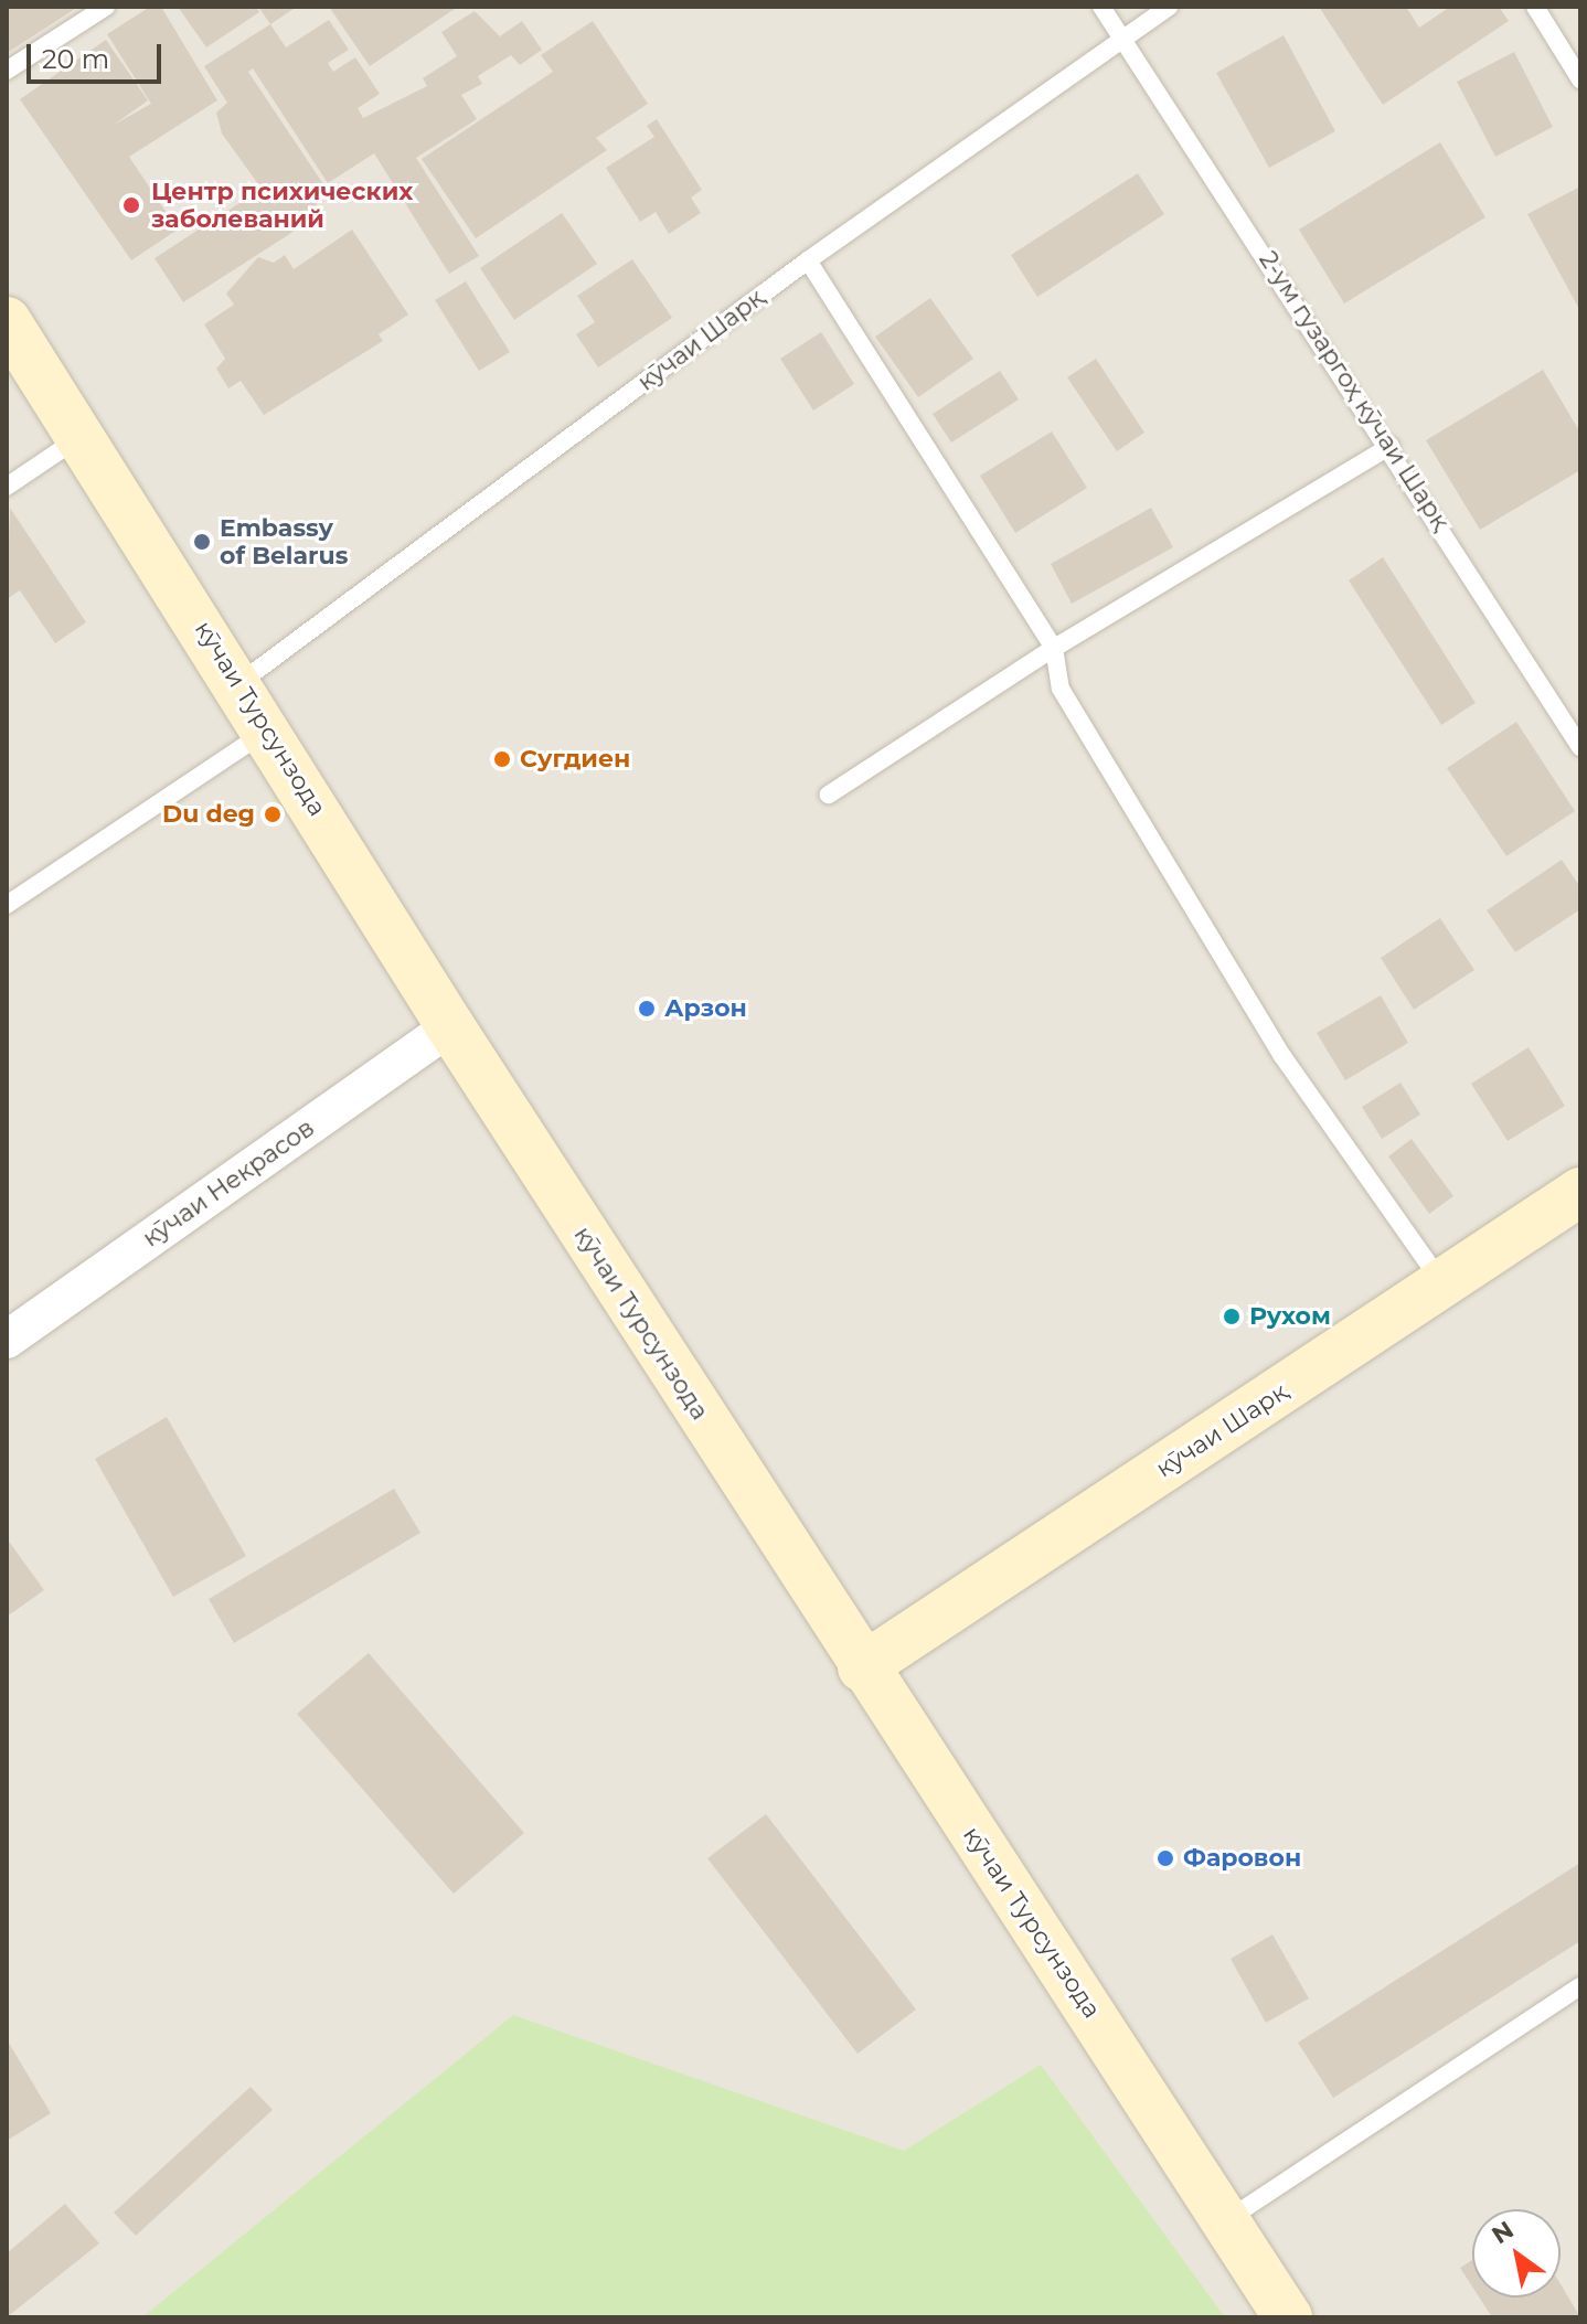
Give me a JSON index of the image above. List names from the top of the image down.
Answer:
{
  "streets": {
    "main road": ["кӯчаи Шарқ", "кӯчаи Турсунзода"],
    "street": ["кӯчаи Некрасов"],
    "lane": ["2-ум гузаргоҳ кӯчаи Шарқ"]
  },
  "crossings": [
    ["кӯчаи Шарқ", "2-ум гузаргоҳ кӯчаи Шарқ"],
    ["кӯчаи Шарқ", "кӯчаи Турсунзода"],
    ["кӯчаи Турсунзода", "кӯчаи Некрасов"]
  ],
  "places": [
    "Центр психических заболеваний",
    "Embassy of Belarus",
    "Сугдиен",
    "Du deg",
    "Арзон",
    "Рухом",
    "Фаровон"
  ],
  "scale_bar": "20 m",
  "north": "top left"
}
